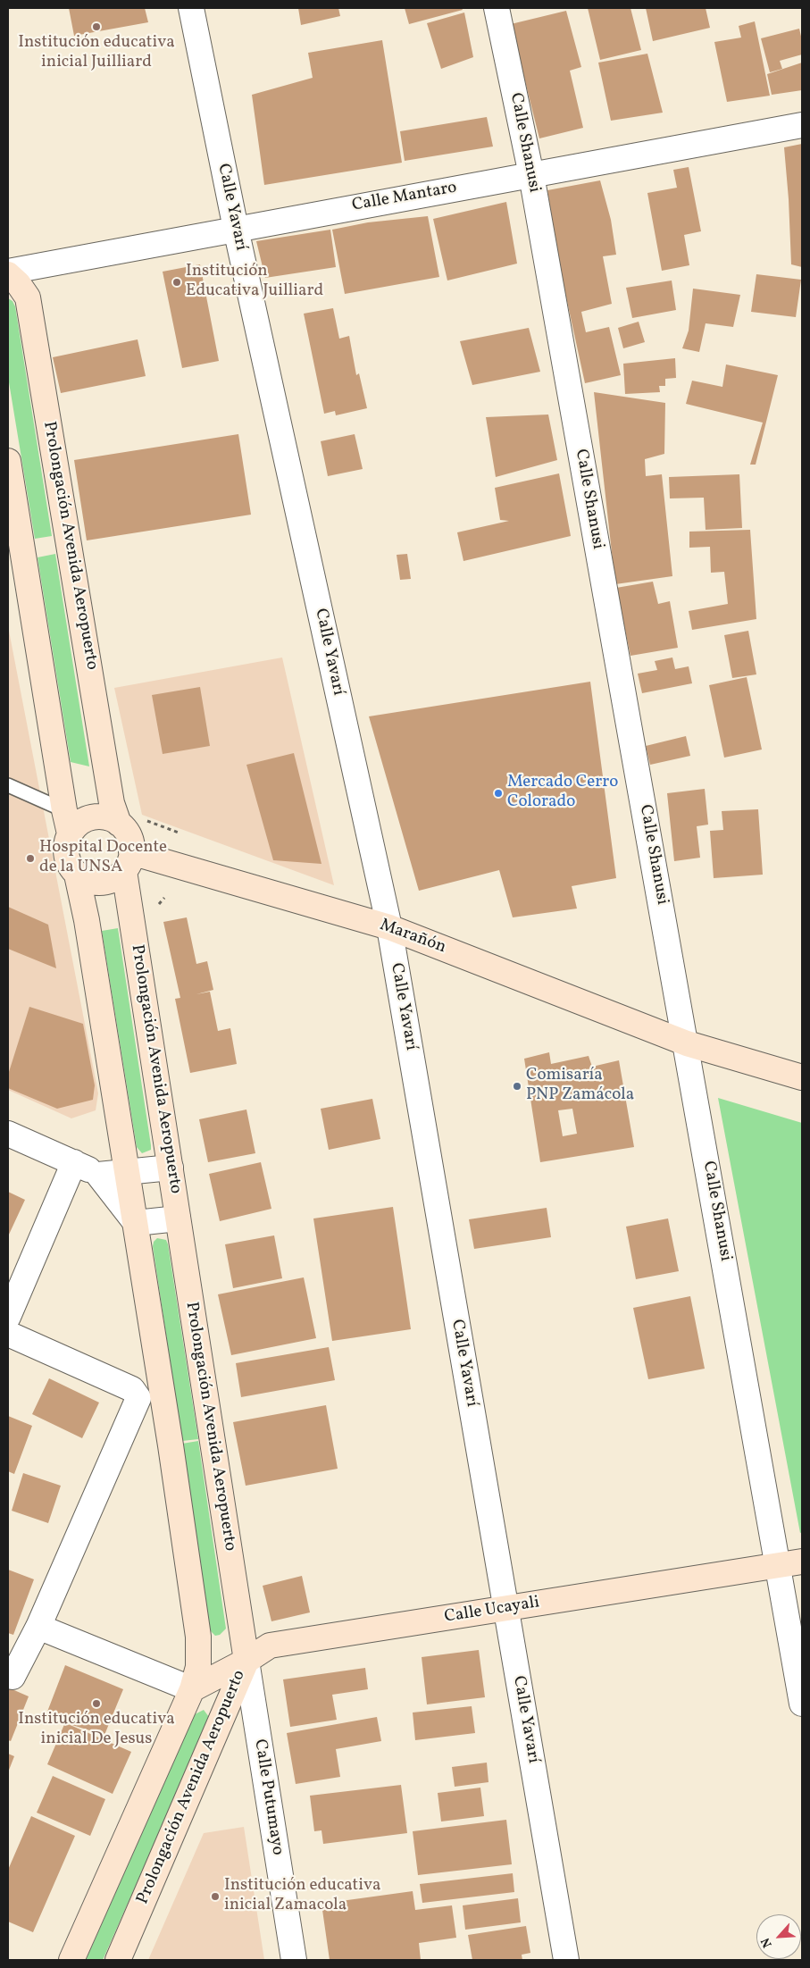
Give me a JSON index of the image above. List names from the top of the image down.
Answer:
{
  "streets": {
    "street": [
      "Calle Shanusi",
      "Calle Mantaro",
      "Calle Yavarí",
      "Prolongación Avenida Aeropuerto",
      "Marañón",
      "Calle Ucayali",
      "Calle Putumayo"
    ]
  },
  "crossings": [
    ["Calle Shanusi", "Calle Mantaro"],
    ["Calle Shanusi", "Marañón"],
    ["Calle Shanusi", "Calle Ucayali"],
    ["Calle Mantaro", "Calle Yavarí"],
    ["Calle Mantaro", "Prolongación Avenida Aeropuerto"],
    ["Calle Yavarí", "Marañón"],
    ["Calle Yavarí", "Calle Ucayali"],
    ["Prolongación Avenida Aeropuerto", "Marañón"],
    ["Prolongación Avenida Aeropuerto", "Calle Ucayali"],
    ["Prolongación Avenida Aeropuerto", "Calle Putumayo"],
    ["Calle Ucayali", "Calle Putumayo"]
  ],
  "places": [
    "Institución educativa inicial Juilliard",
    "Institución Educativa Juilliard",
    "Mercado Cerro Colorado",
    "Hospital Docente de la UNSA",
    "Comisaría PNP Zamácola",
    "Institución educativa inicial De Jesus",
    "Institución educativa inicial Zamacola"
  ],
  "north": "bottom left"
}
